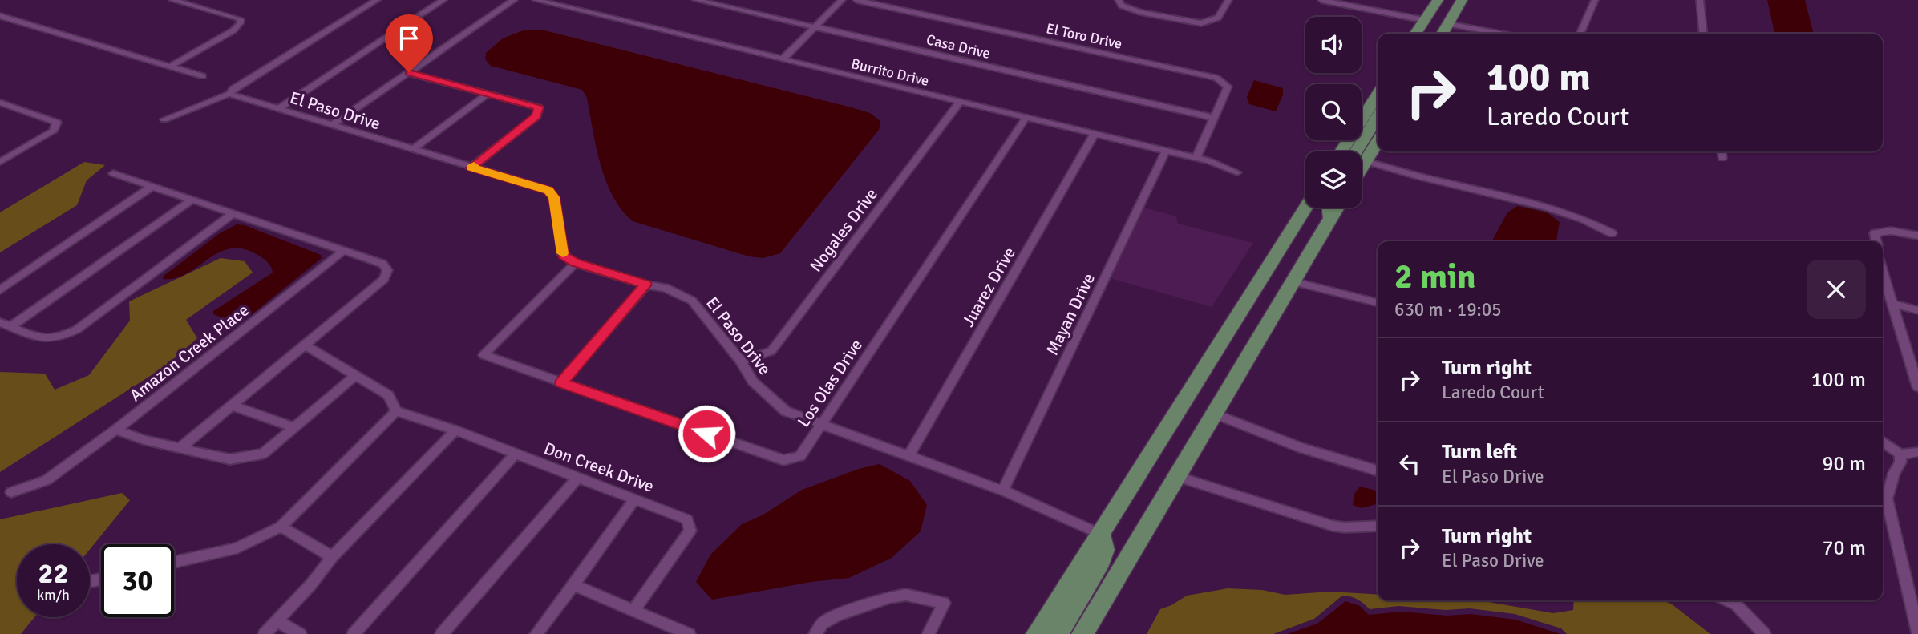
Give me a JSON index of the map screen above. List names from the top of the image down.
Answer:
{
  "streets": {
    "street": [
      "El Toro Drive",
      "Casa Drive",
      "Burrito Drive",
      "El Paso Drive",
      "Nogales Drive",
      "Juarez Drive",
      "Mayan Drive",
      "Amazon Creek Place",
      "Los Olas Drive",
      "Don Creek Drive"
    ]
  },
  "crossings": [
    ["El Toro Drive", "Casa Drive"],
    ["El Toro Drive", "Burrito Drive"],
    ["Burrito Drive", "Nogales Drive"],
    ["Burrito Drive", "Juarez Drive"],
    ["Burrito Drive", "Mayan Drive"],
    ["Burrito Drive", "Los Olas Drive"],
    ["El Paso Drive", "Nogales Drive"],
    ["El Paso Drive", "Juarez Drive"],
    ["El Paso Drive", "Mayan Drive"],
    ["El Paso Drive", "Los Olas Drive"]
  ],
  "page": {
    "turn": ["100 m", "Laredo Court"],
    "heading": ["2 min", "630 m · 19:05"],
    "list": [
      {
        "name": "Turn right",
        "note": "Laredo Court",
        "value": "100 m"
      },
      {
        "name": "Turn left",
        "note": "El Paso Drive",
        "value": "90 m"
      },
      {
        "name": "Turn right",
        "note": "El Paso Drive",
        "value": "70 m"
      }
    ],
    "speed": "22 km/h",
    "limit": "30"
  }
}
